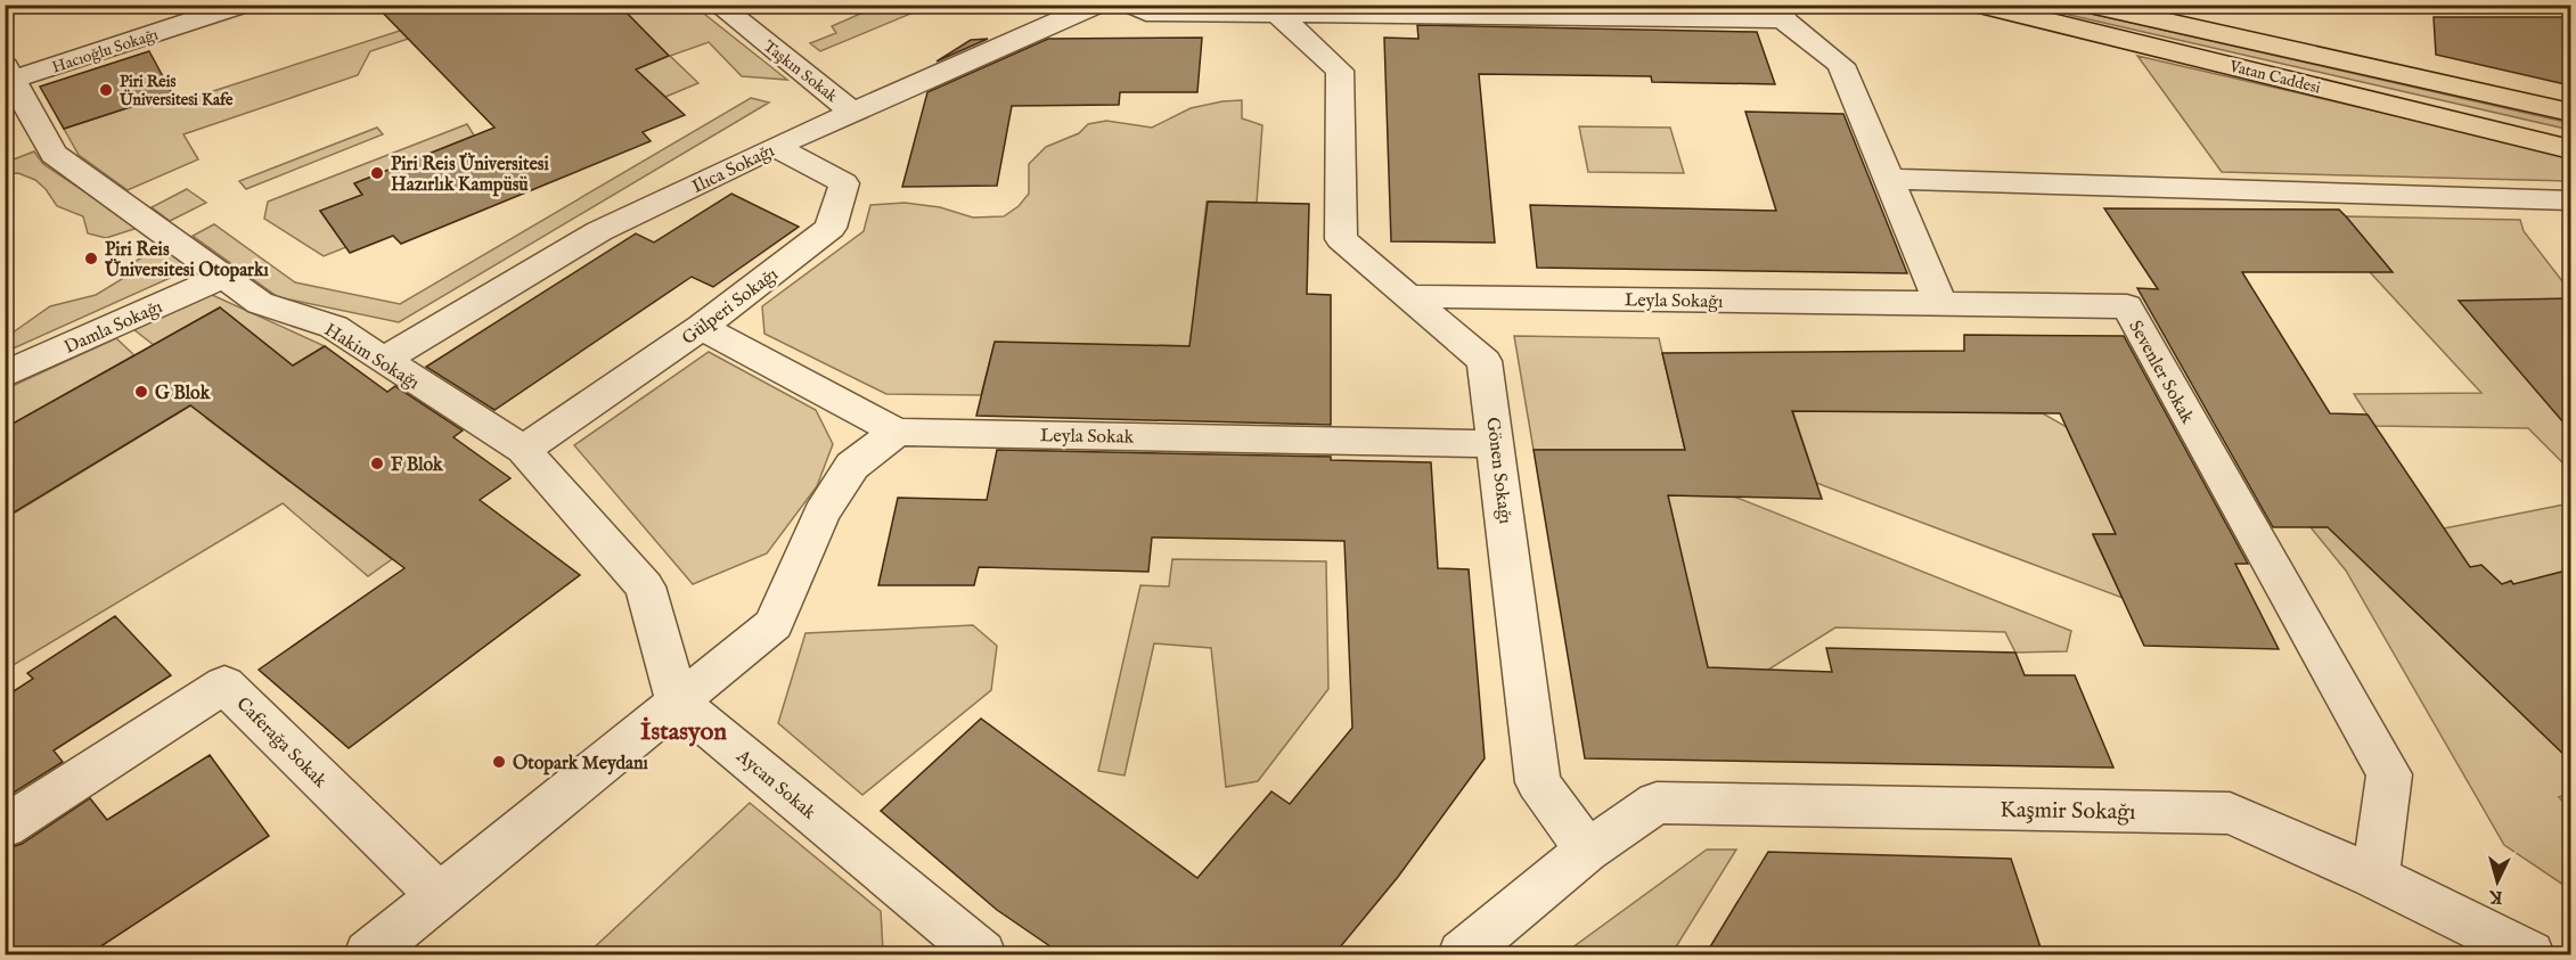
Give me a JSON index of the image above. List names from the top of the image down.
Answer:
{
  "streets": {
    "main road": ["Vatan Caddesi"],
    "street": [
      "Hacıoğlu Sokağı",
      "Taşkın Sokak",
      "Ilıca Sokağı",
      "Leyla Sokağı",
      "Gülperi Sokağı",
      "Damla Sokağı",
      "Hakim Sokağı",
      "Sevenler Sokak",
      "Leyla Sokak",
      "Gönen Sokağı",
      "Caferağa Sokak",
      "Aycan Sokak",
      "Kaşmir Sokağı"
    ]
  },
  "crossings": [
    ["Hacıoğlu Sokağı", "Hakim Sokağı"],
    ["Taşkın Sokak", "Ilıca Sokağı"],
    ["Ilıca Sokağı", "Gülperi Sokağı"],
    ["Ilıca Sokağı", "Hakim Sokağı"],
    ["Leyla Sokağı", "Sevenler Sokak"],
    ["Leyla Sokağı", "Gönen Sokağı"],
    ["Gülperi Sokağı", "Hakim Sokağı"],
    ["Gülperi Sokağı", "Leyla Sokak"],
    ["Damla Sokağı", "Hakim Sokağı"],
    ["Sevenler Sokak", "Kaşmir Sokağı"],
    ["Leyla Sokak", "Gönen Sokağı"],
    ["Gönen Sokağı", "Kaşmir Sokağı"]
  ],
  "districts": ["İstasyon"],
  "places": [
    "Piri Reis Üniversitesi Kafe",
    "Piri Reis Üniversitesi Hazırlık Kampüsü",
    "Piri Reis Üniversitesi Otoparkı",
    "G Blok",
    "F Blok",
    "Otopark Meydanı"
  ],
  "north": "bottom"
}
